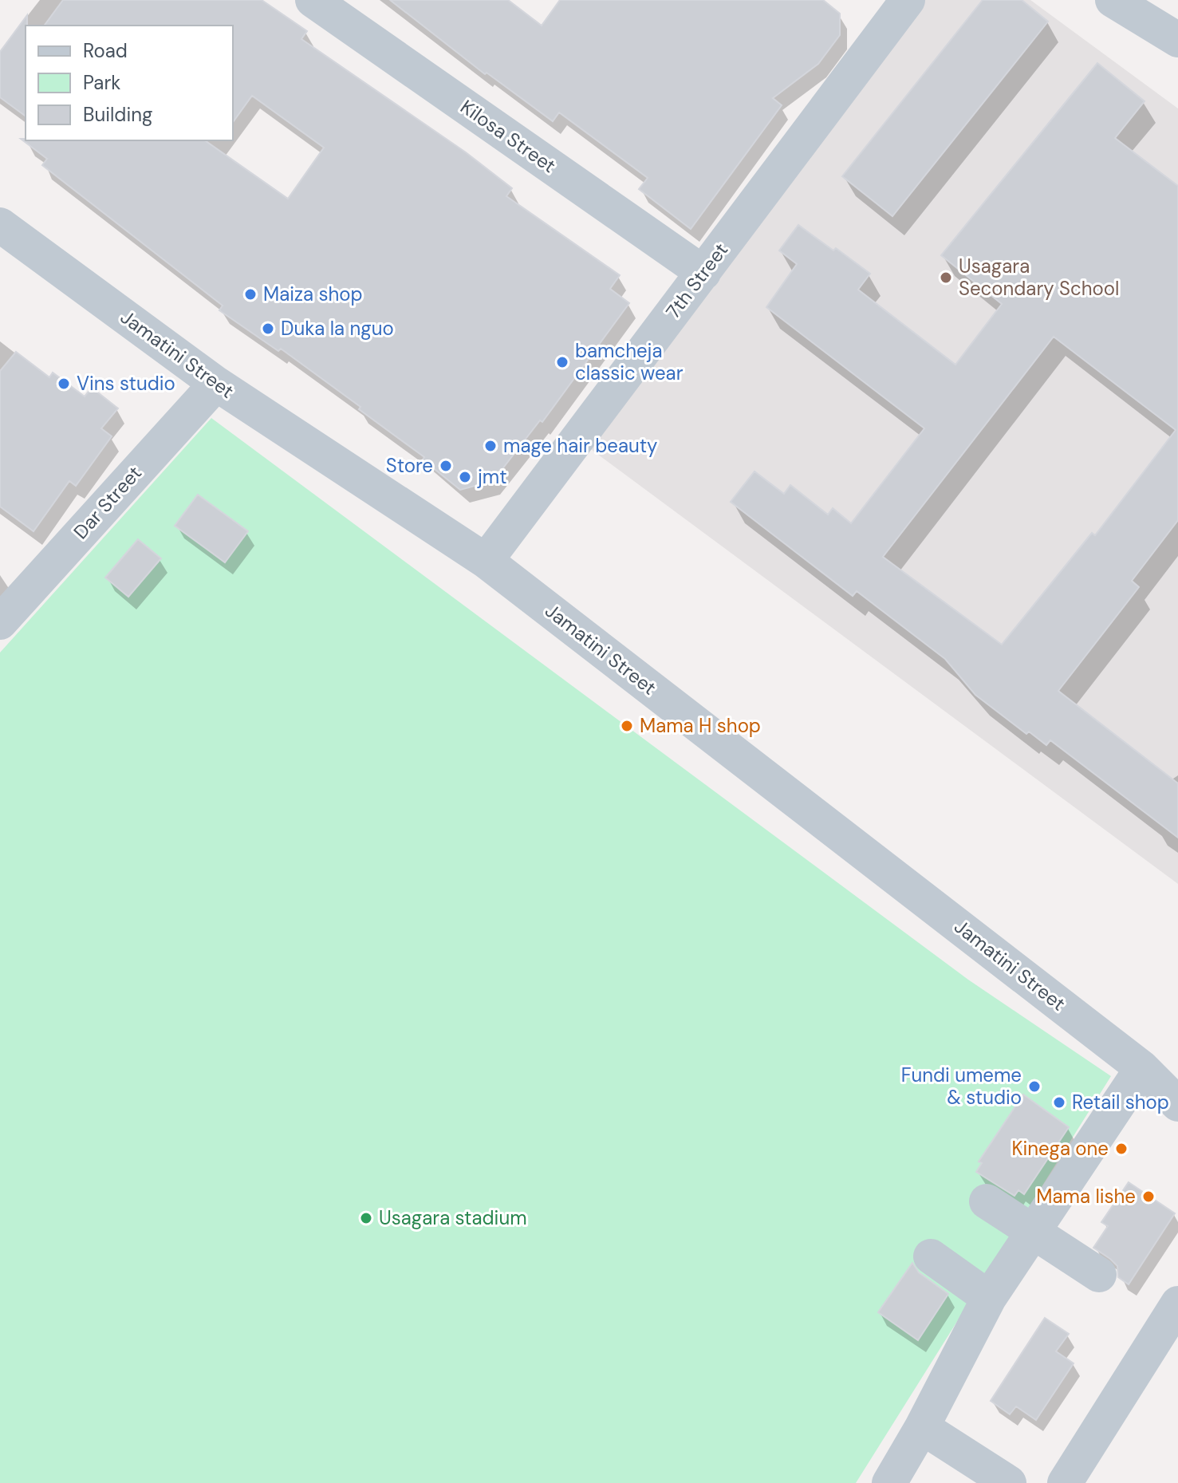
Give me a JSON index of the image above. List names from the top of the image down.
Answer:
{
  "streets": {
    "street": [
      "Kilosa Street",
      "7th Street",
      "Jamatini Street",
      "Dar Street"
    ]
  },
  "crossings": [
    ["Kilosa Street", "7th Street"],
    ["7th Street", "Jamatini Street"],
    ["Jamatini Street", "Dar Street"]
  ],
  "places": [
    "Usagara Secondary School",
    "Maiza shop",
    "Duka la nguo",
    "bamcheja classic wear",
    "Vins studio",
    "mage hair beauty",
    "Store",
    "jmt",
    "Mama H shop",
    "Fundi umeme & studio",
    "Retail shop",
    "Kinega one",
    "Mama lishe",
    "Usagara stadium"
  ],
  "legend": ["Road", "Park", "Building"]
}
